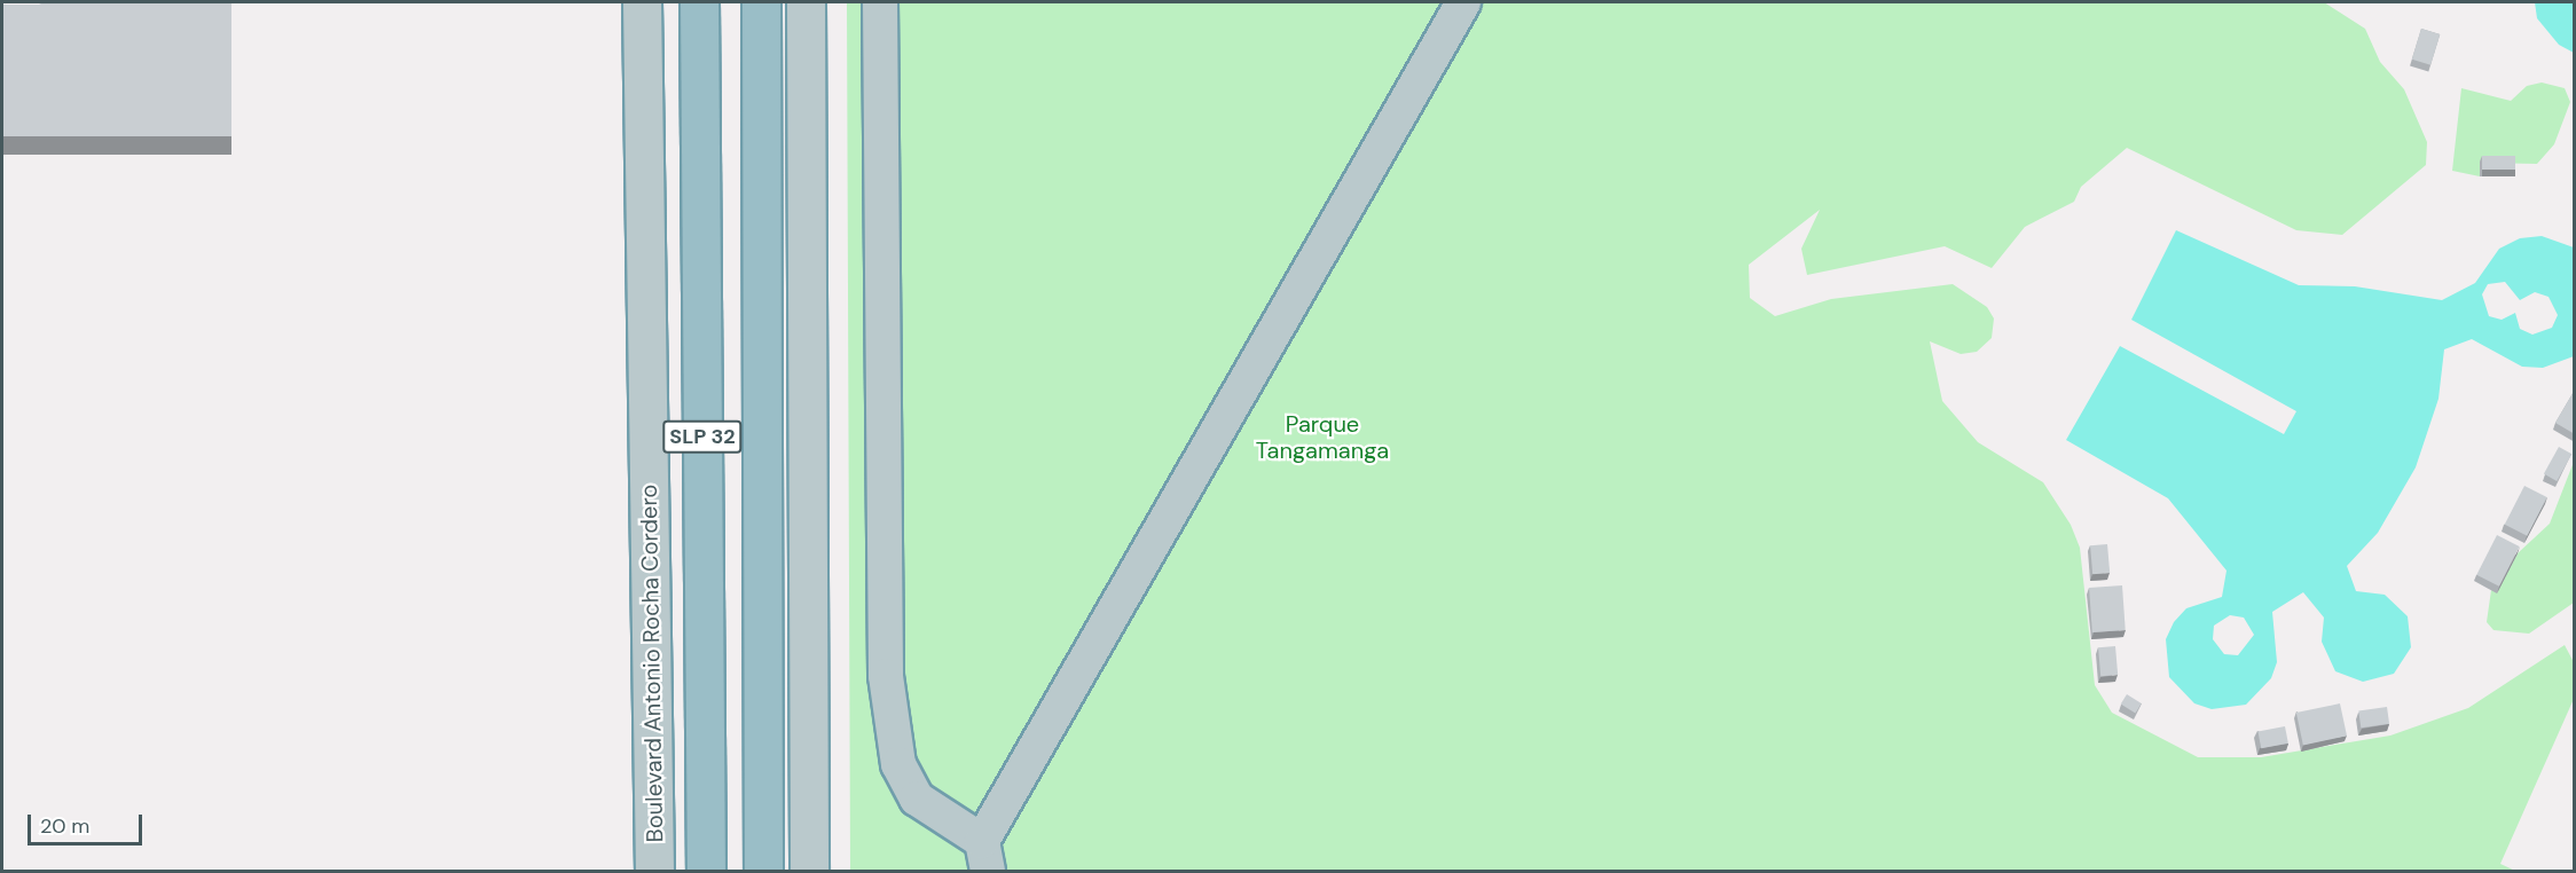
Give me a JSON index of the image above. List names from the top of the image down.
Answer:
{
  "streets": {
    "highway": ["SLP 32"],
    "street": ["Boulevard Antonio Rocha Cordero"]
  },
  "parks": ["Parque Tangamanga"],
  "scale_bar": "20 m"
}
